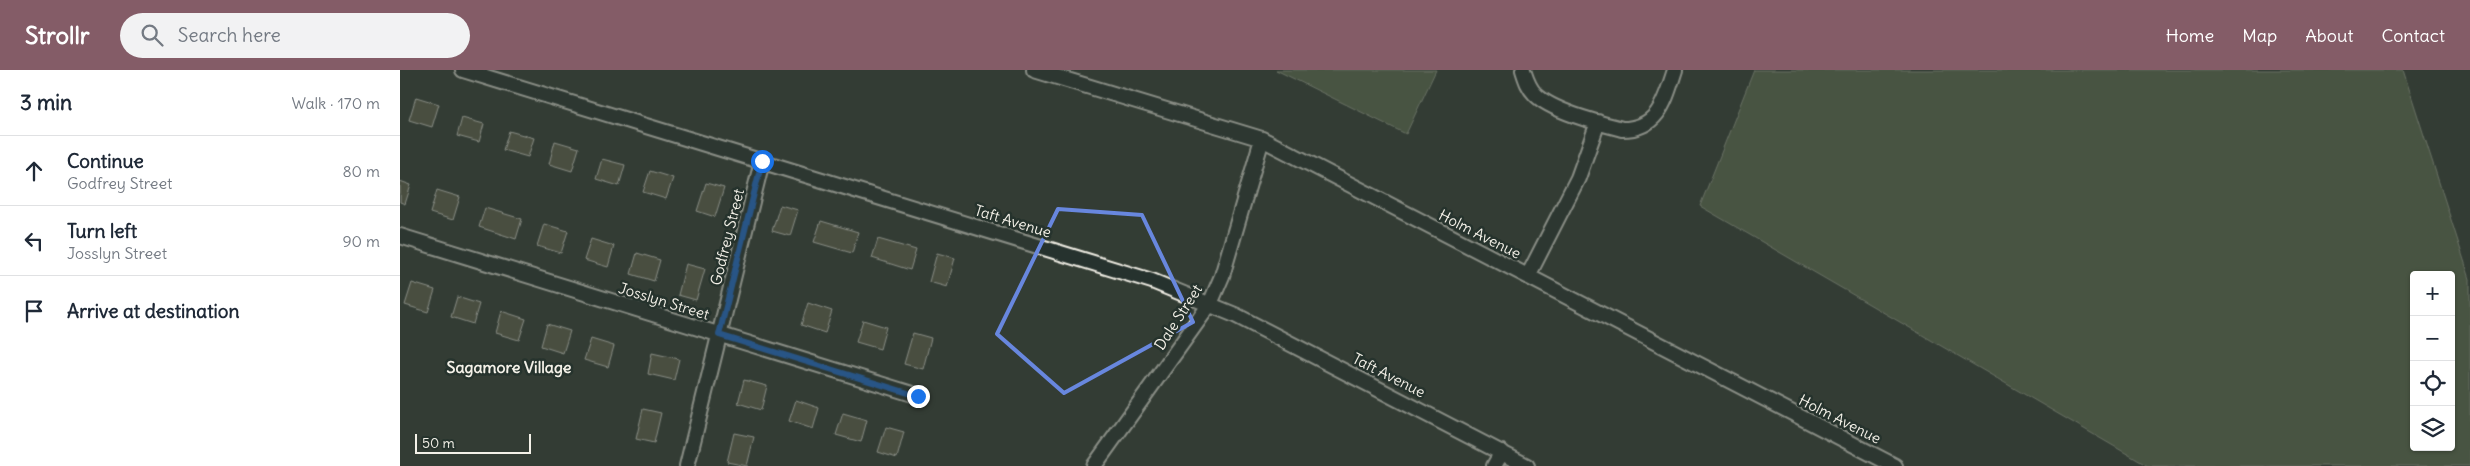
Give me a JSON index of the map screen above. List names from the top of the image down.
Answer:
{
  "streets": {
    "street": [
      "Taft Avenue",
      "Holm Avenue",
      "Godfrey Street",
      "Josslyn Street",
      "Dale Street"
    ]
  },
  "crossings": [
    ["Taft Avenue", "Godfrey Street"],
    ["Taft Avenue", "Dale Street"],
    ["Holm Avenue", "Dale Street"],
    ["Godfrey Street", "Josslyn Street"]
  ],
  "districts": ["Sagamore Village"],
  "scale_bar": "50 m",
  "page": {
    "header": "Strollr",
    "search": "Search here",
    "nav": [
      "Home",
      "Map",
      "About",
      "Contact"
    ],
    "heading": ["3 min", "Walk · 170 m"],
    "list": [
      ["Continue", "Godfrey Street", "80 m"],
      ["Turn left", "Josslyn Street", "90 m"],
      "Arrive at destination"
    ],
    "map_buttons": ["+", "−"],
    "scale": "50 m"
  }
}
